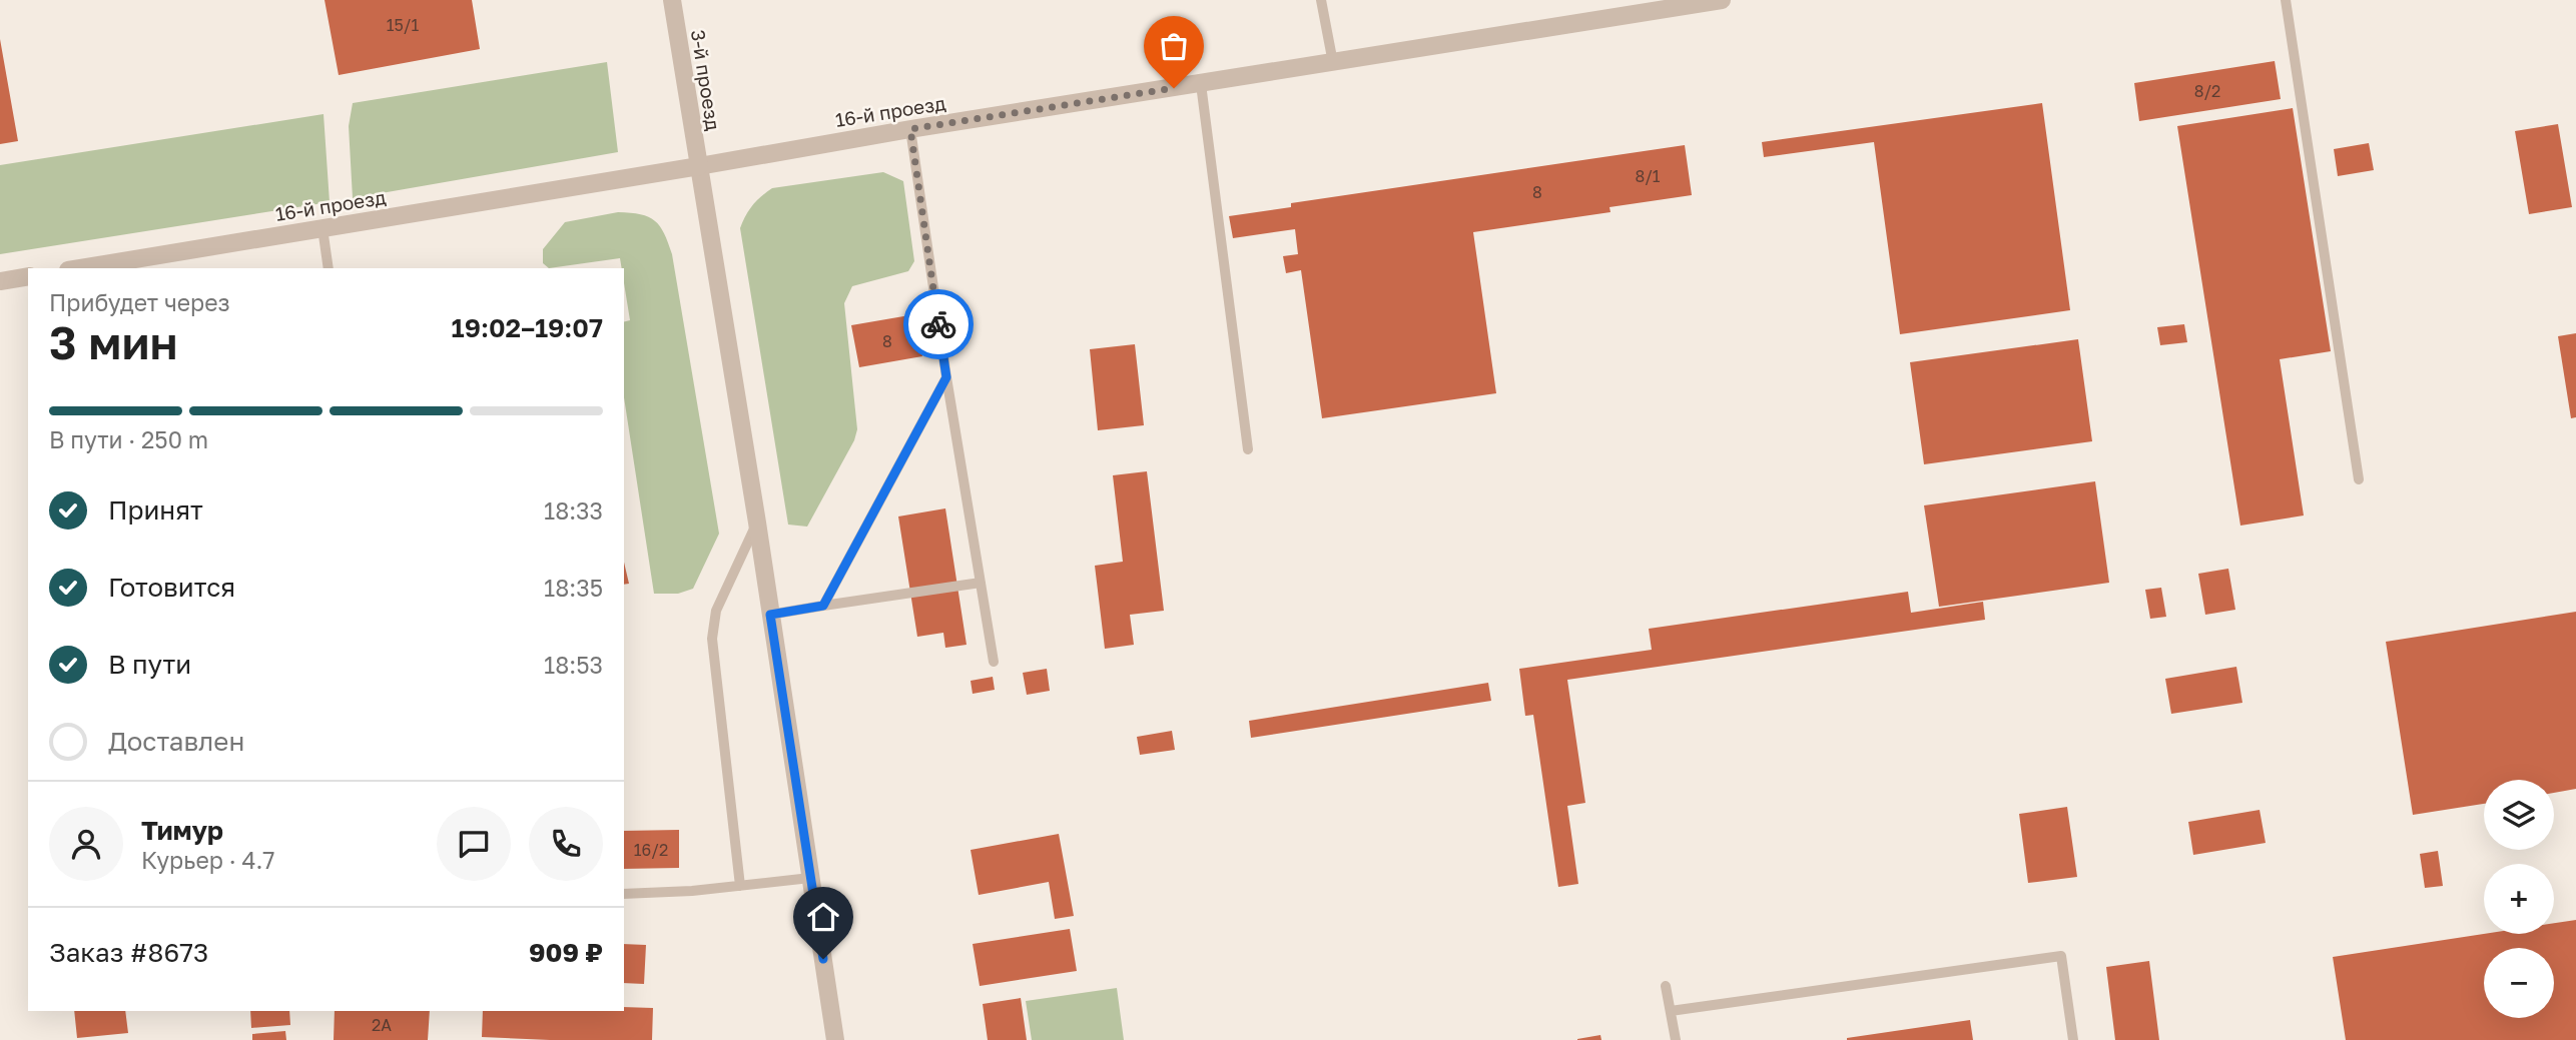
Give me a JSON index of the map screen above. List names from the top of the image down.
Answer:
{
  "streets": {
    "street": ["3-й проезд", "16-й проезд"]
  },
  "crossings": [
    ["3-й проезд", "16-й проезд"]
  ],
  "house_numbers": [
    "15/1",
    "8/2",
    "8/1",
    "8",
    "8",
    "16/2",
    "2А"
  ],
  "page": {
    "heading": ["3 мин", "Прибудет через", "19:02–19:07"],
    "panel": [
      "Тимур",
      "Курьер · 4.7",
      "Заказ #8673",
      "909 ₽"
    ],
    "bar": "В пути · 250 m",
    "list": [
      ["Принят", "18:33"],
      ["Готовится", "18:35"],
      ["В пути", "18:53"],
      "Доставлен"
    ],
    "map_buttons": ["+", "−"]
  }
}
